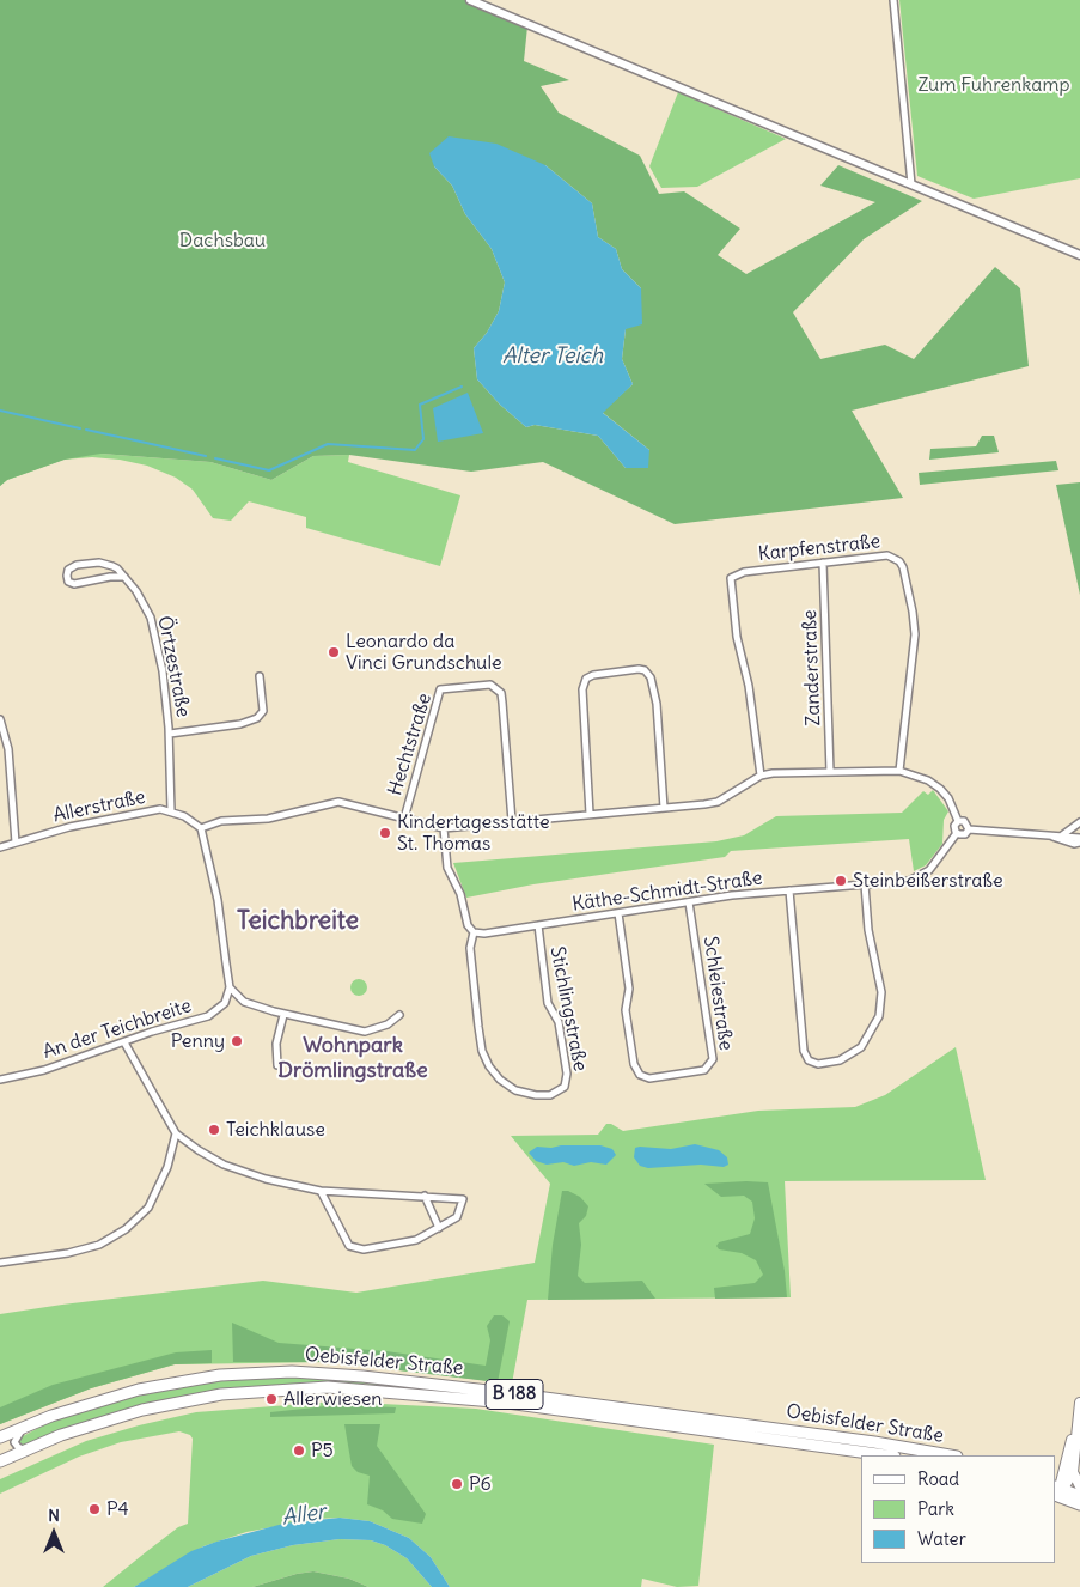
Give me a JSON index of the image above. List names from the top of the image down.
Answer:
{
  "streets": {
    "main road": ["Oebisfelder Straße", "B 188"],
    "street": [
      "Karpfenstraße",
      "Örtzestraße",
      "Zanderstraße",
      "Hechtstraße",
      "Allerstraße",
      "Käthe-Schmidt-Straße",
      "Schleiestraße",
      "Stichlingstraße",
      "An der Teichbreite"
    ]
  },
  "crossings": [
    ["Karpfenstraße", "Zanderstraße"],
    ["Örtzestraße", "Allerstraße"],
    ["Käthe-Schmidt-Straße", "Schleiestraße"],
    ["Käthe-Schmidt-Straße", "Stichlingstraße"]
  ],
  "districts": ["Teichbreite", "Wohnpark Drömlingstraße"],
  "water": ["Alter Teich", "Aller"],
  "parks": ["Zum Fuhrenkamp", "Dachsbau"],
  "places": [
    "Leonardo da Vinci Grundschule",
    "Kindertagesstätte St. Thomas",
    "Steinbeißerstraße",
    "Penny",
    "Teichklause",
    "Allerwiesen",
    "P5",
    "P6",
    "P4"
  ],
  "legend": ["Road", "Park", "Water"],
  "north": "top"
}
